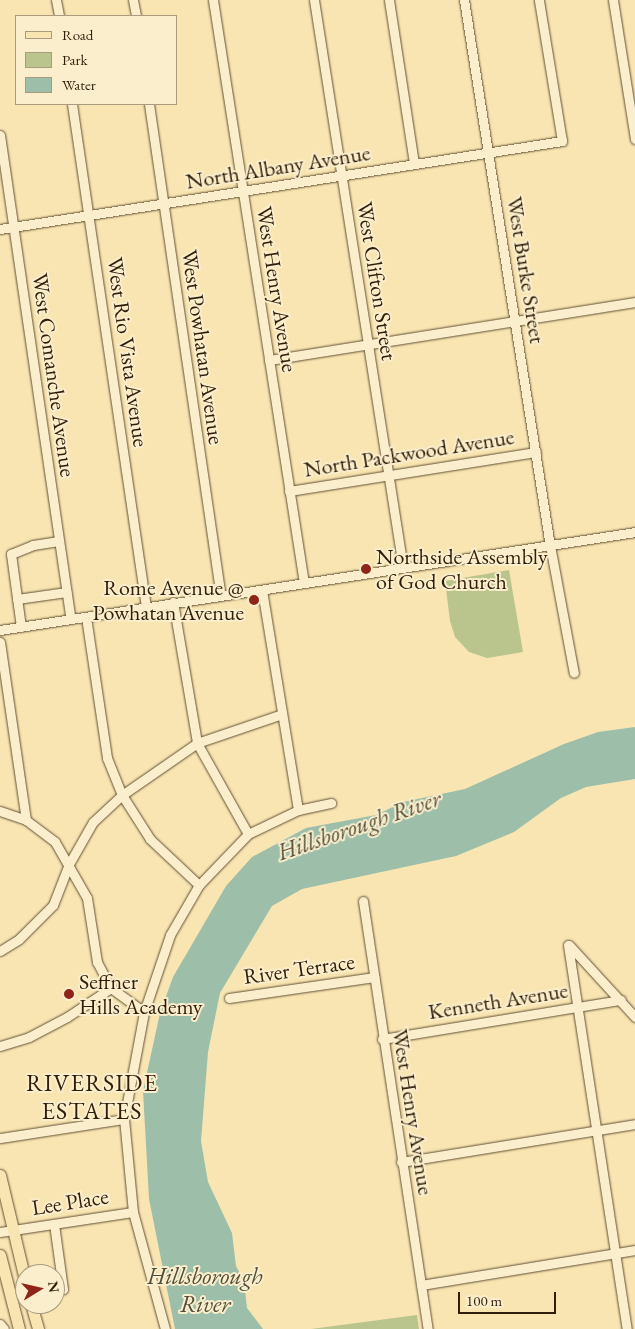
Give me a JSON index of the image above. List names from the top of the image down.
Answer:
{
  "streets": {
    "street": [
      "North Albany Avenue",
      "West Burke Street",
      "West Clifton Street",
      "West Henry Avenue",
      "West Powhatan Avenue",
      "West Rio Vista Avenue",
      "West Comanche Avenue",
      "North Packwood Avenue",
      "River Terrace",
      "Kenneth Avenue",
      "Lee Place"
    ]
  },
  "crossings": [
    ["North Albany Avenue", "West Burke Street"],
    ["North Albany Avenue", "West Clifton Street"],
    ["North Albany Avenue", "West Henry Avenue"],
    ["North Albany Avenue", "West Powhatan Avenue"],
    ["North Albany Avenue", "West Rio Vista Avenue"],
    ["North Albany Avenue", "West Comanche Avenue"],
    ["West Burke Street", "North Packwood Avenue"],
    ["West Clifton Street", "North Packwood Avenue"],
    ["West Henry Avenue", "North Packwood Avenue"],
    ["West Henry Avenue", "River Terrace"],
    ["West Henry Avenue", "Kenneth Avenue"]
  ],
  "districts": ["RIVERSIDE ESTATES"],
  "water": ["Hillsborough River"],
  "places": ["Northside Assembly of God Church", "Rome Avenue @ Powhatan Avenue", "Seffner Hills Academy"],
  "legend": ["Road", "Park", "Water"],
  "scale_bar": "100 m",
  "north": "right"
}
